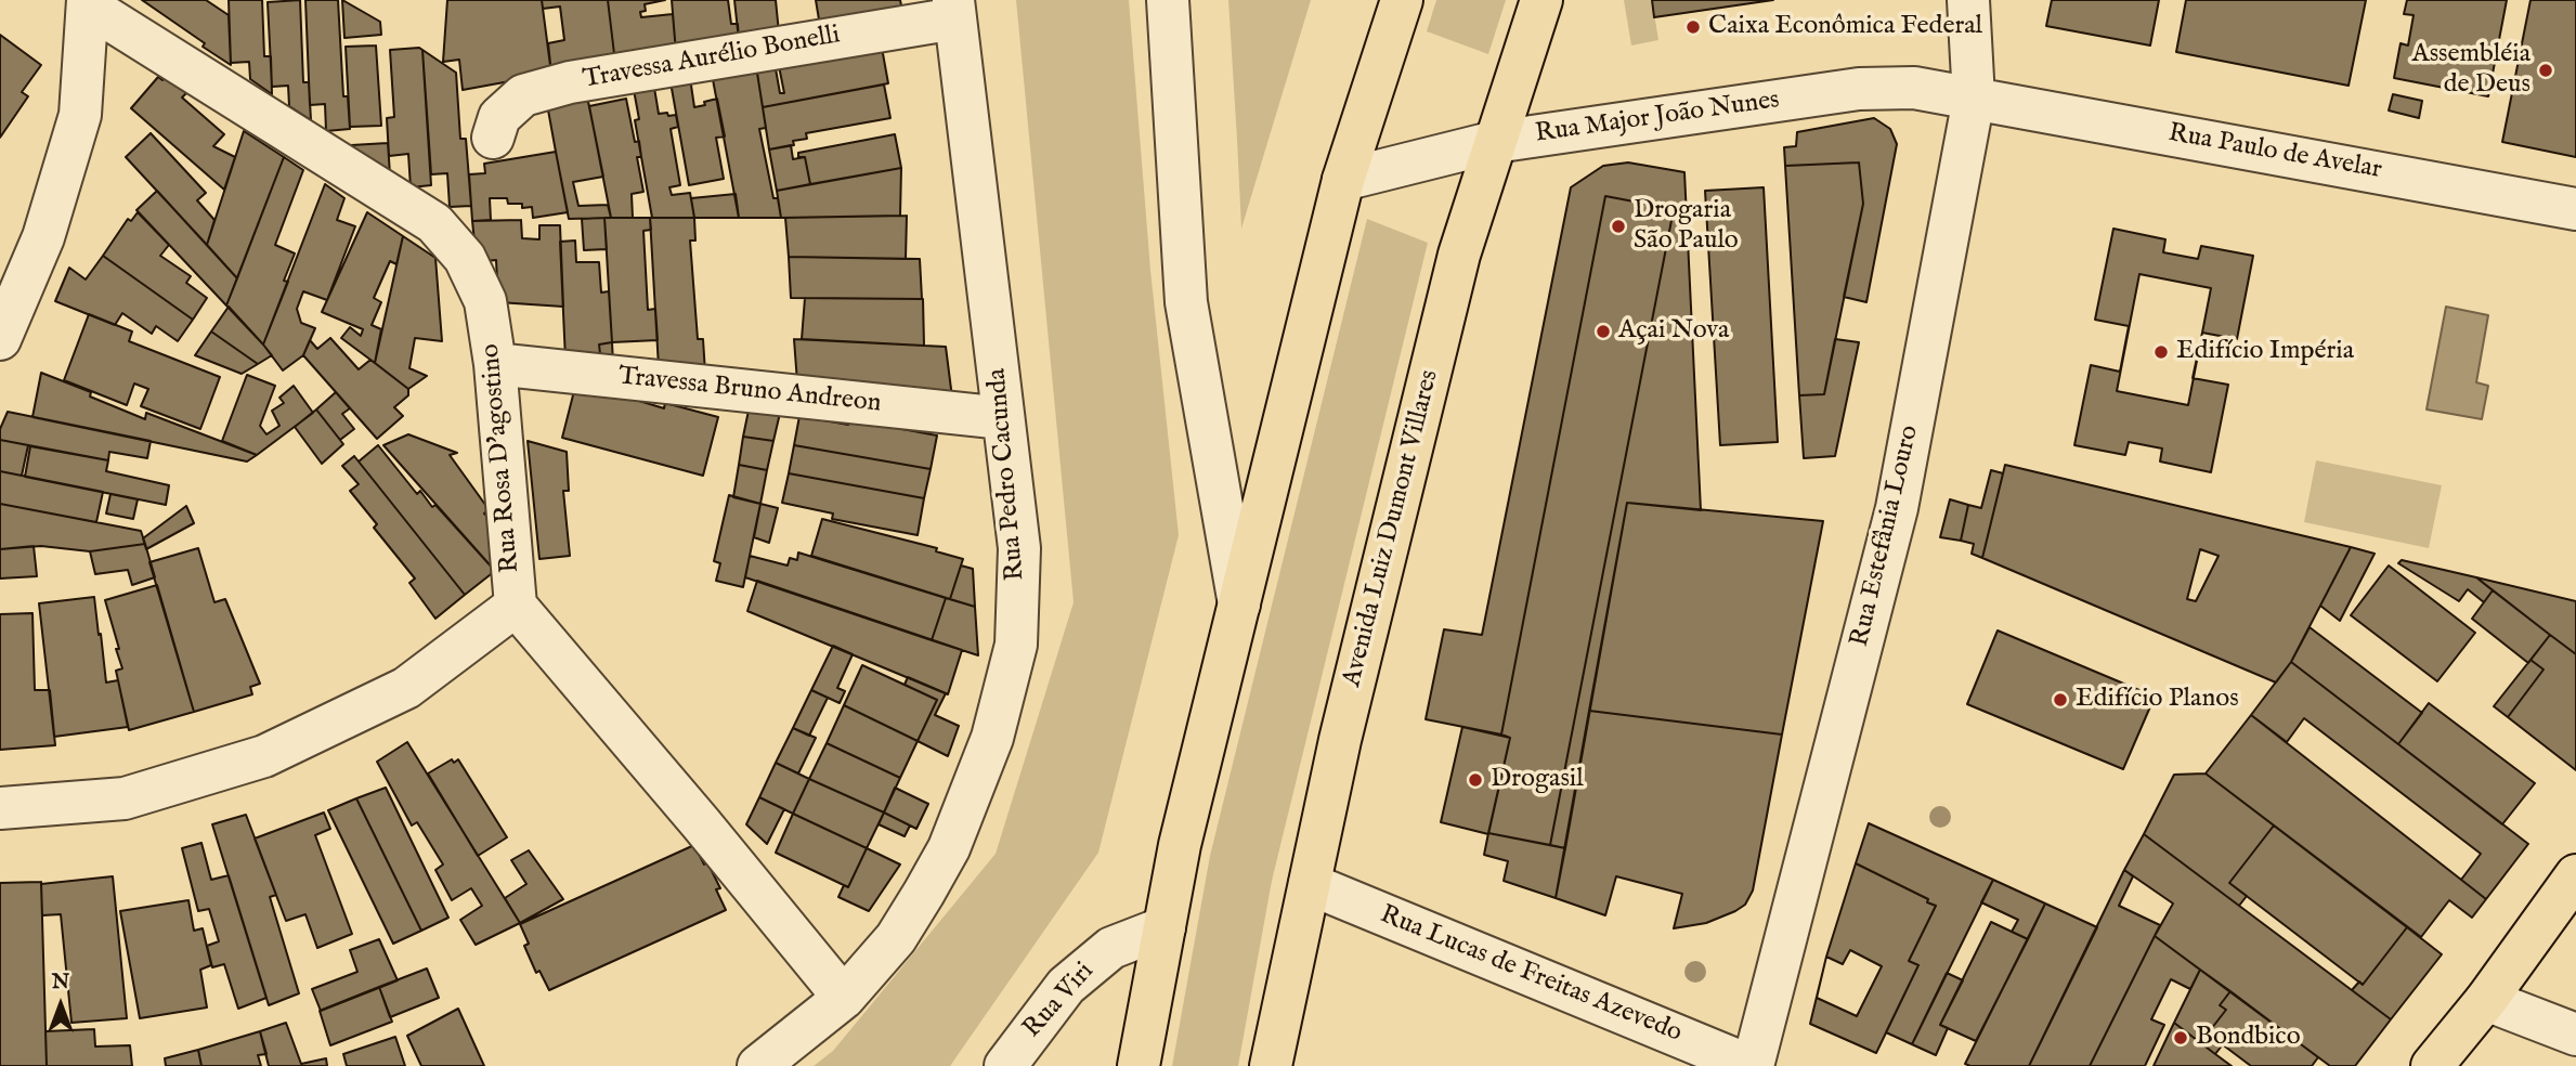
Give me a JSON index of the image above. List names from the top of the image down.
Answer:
{
  "streets": {
    "main road": ["Avenida Luiz Dumont Villares"],
    "street": [
      "Travessa Aurélio Bonelli",
      "Rua Major João Nunes",
      "Rua Paulo de Avelar",
      "Travessa Bruno Andreon",
      "Rua Rosa D'agostino",
      "Rua Pedro Cacunda",
      "Rua Estefânia Louro",
      "Rua Lucas de Freitas Azevedo",
      "Rua Viri"
    ]
  },
  "crossings": [
    ["Travessa Aurélio Bonelli", "Rua Pedro Cacunda"],
    ["Rua Major João Nunes", "Rua Paulo de Avelar"],
    ["Rua Major João Nunes", "Avenida Luiz Dumont Villares"],
    ["Rua Major João Nunes", "Rua Estefânia Louro"],
    ["Rua Paulo de Avelar", "Rua Estefânia Louro"],
    ["Travessa Bruno Andreon", "Rua Rosa D'agostino"],
    ["Travessa Bruno Andreon", "Rua Pedro Cacunda"],
    ["Rua Rosa D'agostino", "Rua Pedro Cacunda"],
    ["Avenida Luiz Dumont Villares", "Rua Lucas de Freitas Azevedo"],
    ["Rua Estefânia Louro", "Rua Lucas de Freitas Azevedo"]
  ],
  "places": [
    "Caixa Econômica Federal",
    "Assembléia de Deus",
    "Drogaria São Paulo",
    "Açai Nova",
    "Edifício Impéria",
    "Edifício Planos",
    "Drogasil",
    "Bondbico"
  ],
  "north": "top"
}
